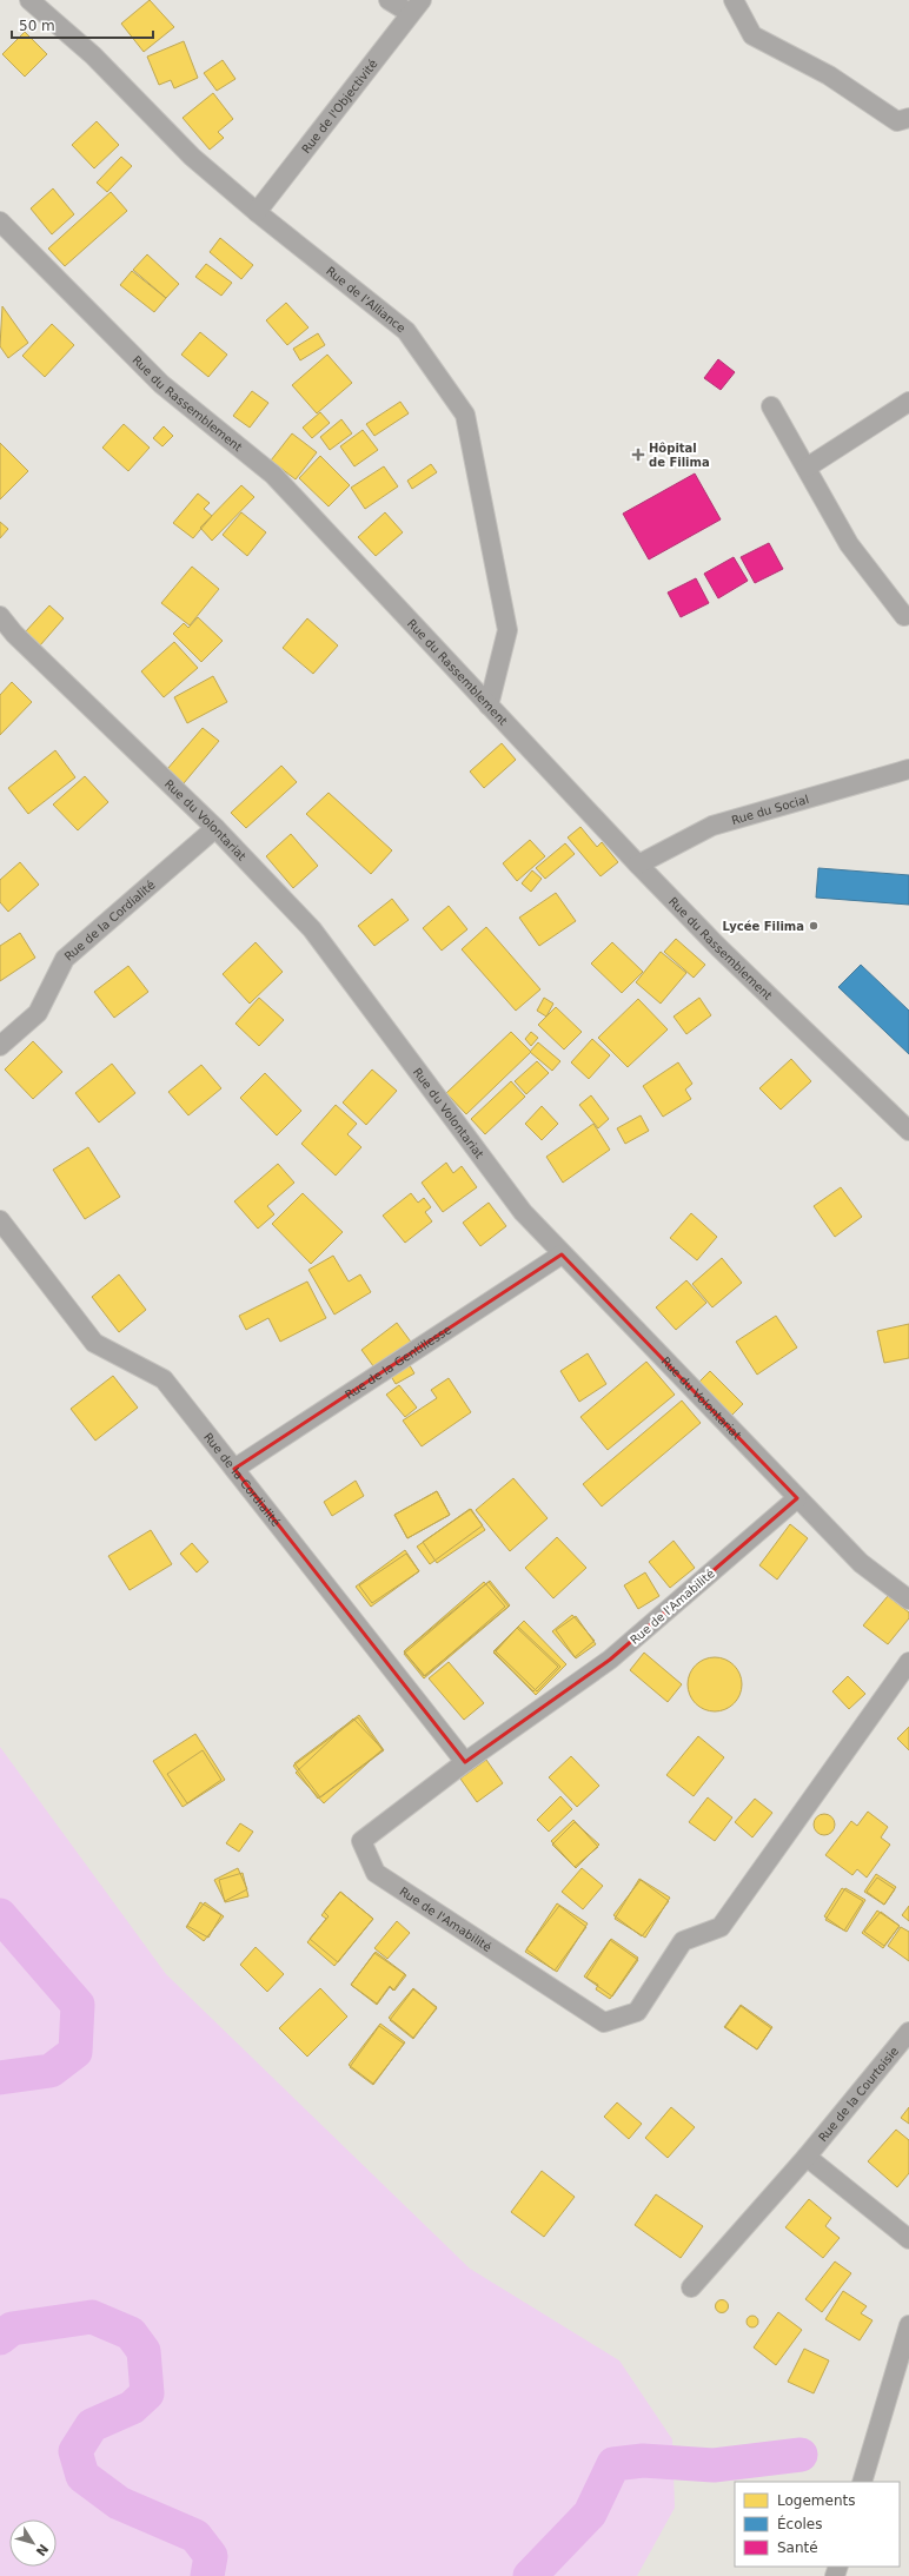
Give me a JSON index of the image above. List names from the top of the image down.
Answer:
{
  "streets": {
    "street": [
      "Rue de l'Objectivité",
      "Rue de l'Alliance",
      "Rue du Rassemblement",
      "Rue du Social",
      "Rue du Volontariat",
      "Rue de la Cordialité",
      "Rue de la Gentillesse",
      "Rue de l'Amabilité",
      "Rue de la Courtoisie"
    ]
  },
  "crossings": [
    ["Rue de l'Objectivité", "Rue de l'Alliance"],
    ["Rue de l'Alliance", "Rue du Rassemblement"],
    ["Rue du Rassemblement", "Rue du Social"],
    ["Rue du Volontariat", "Rue de la Cordialité"],
    ["Rue du Volontariat", "Rue de la Gentillesse"],
    ["Rue du Volontariat", "Rue de l'Amabilité"],
    ["Rue de la Cordialité", "Rue de la Gentillesse"],
    ["Rue de la Cordialité", "Rue de l'Amabilité"]
  ],
  "places": {
    "health": ["Hôpital de Filima"],
    "other": ["Lycée Filima"]
  },
  "legend": ["Logements", "Écoles", "Santé"],
  "scale_bar": "50 m",
  "north": "bottom right"
}
